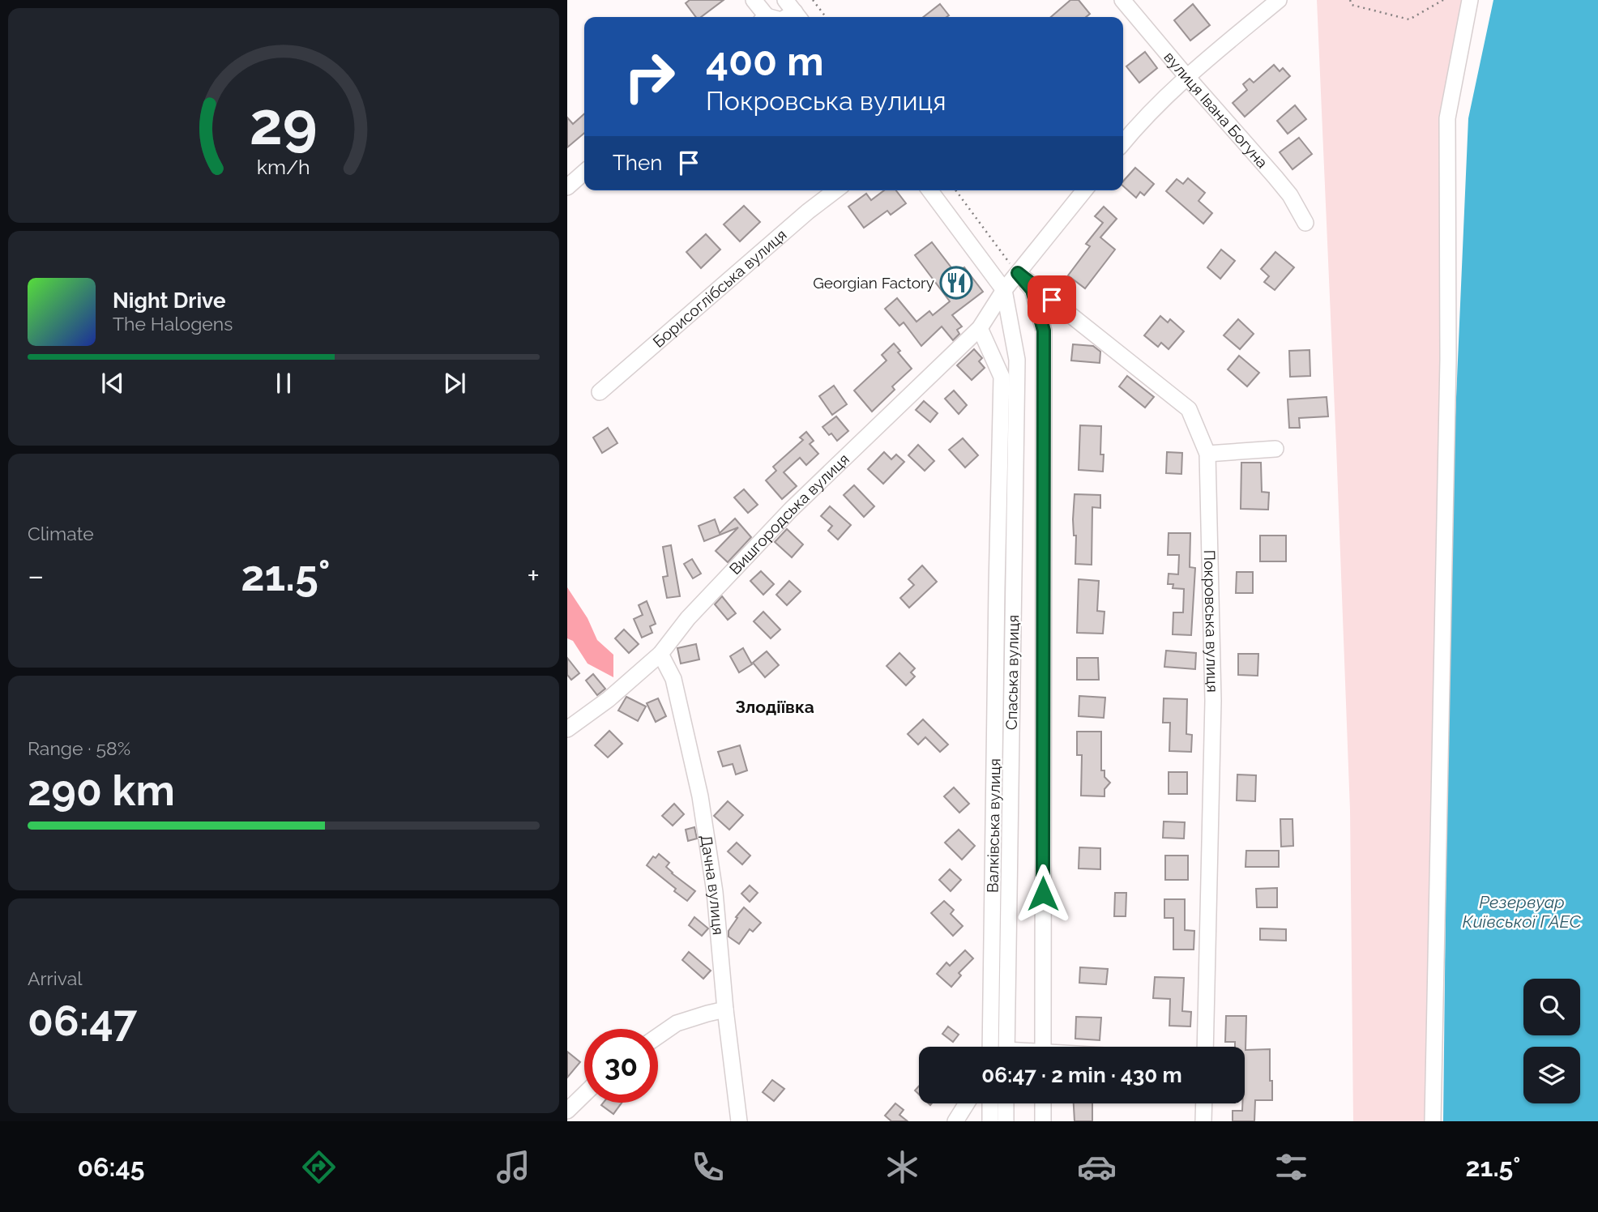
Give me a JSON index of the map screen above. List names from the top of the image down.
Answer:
{
  "streets": {
    "street": [
      "вулиця Івана Богуна",
      "Борисоглібська вулиця",
      "Вишгородська вулиця",
      "Покровська вулиця",
      "Спаська вулиця",
      "Валківська вулиця",
      "Дачна вулиця"
    ]
  },
  "crossings": [
    ["Вишгородська вулиця", "Покровська вулиця"],
    ["Вишгородська вулиця", "Спаська вулиця"],
    ["Вишгородська вулиця", "Валківська вулиця"],
    ["Вишгородська вулиця", "Дачна вулиця"],
    ["Покровська вулиця", "Спаська вулиця"],
    ["Спаська вулиця", "Валківська вулиця"]
  ],
  "districts": ["Злодіївка"],
  "water": ["Резервуар Київської ГАЕС"],
  "places": {
    "restaurant": ["Georgian Factory"]
  },
  "page": {
    "turn": ["400 m", "Покровська вулиця"],
    "then": "Then",
    "song": ["Night Drive", "The Halogens"],
    "tile": [
      "Climate",
      ["Range · 58%", "290 km"],
      ["Arrival", "06:47"]
    ],
    "heat": ["−", "21.5°", "+"],
    "limit": "30",
    "trip": "06:47 · 2 min · 430 m",
    "tabs": ["06:45", "21.5°"],
    "gauge": ["29", "km/h"]
  }
}
